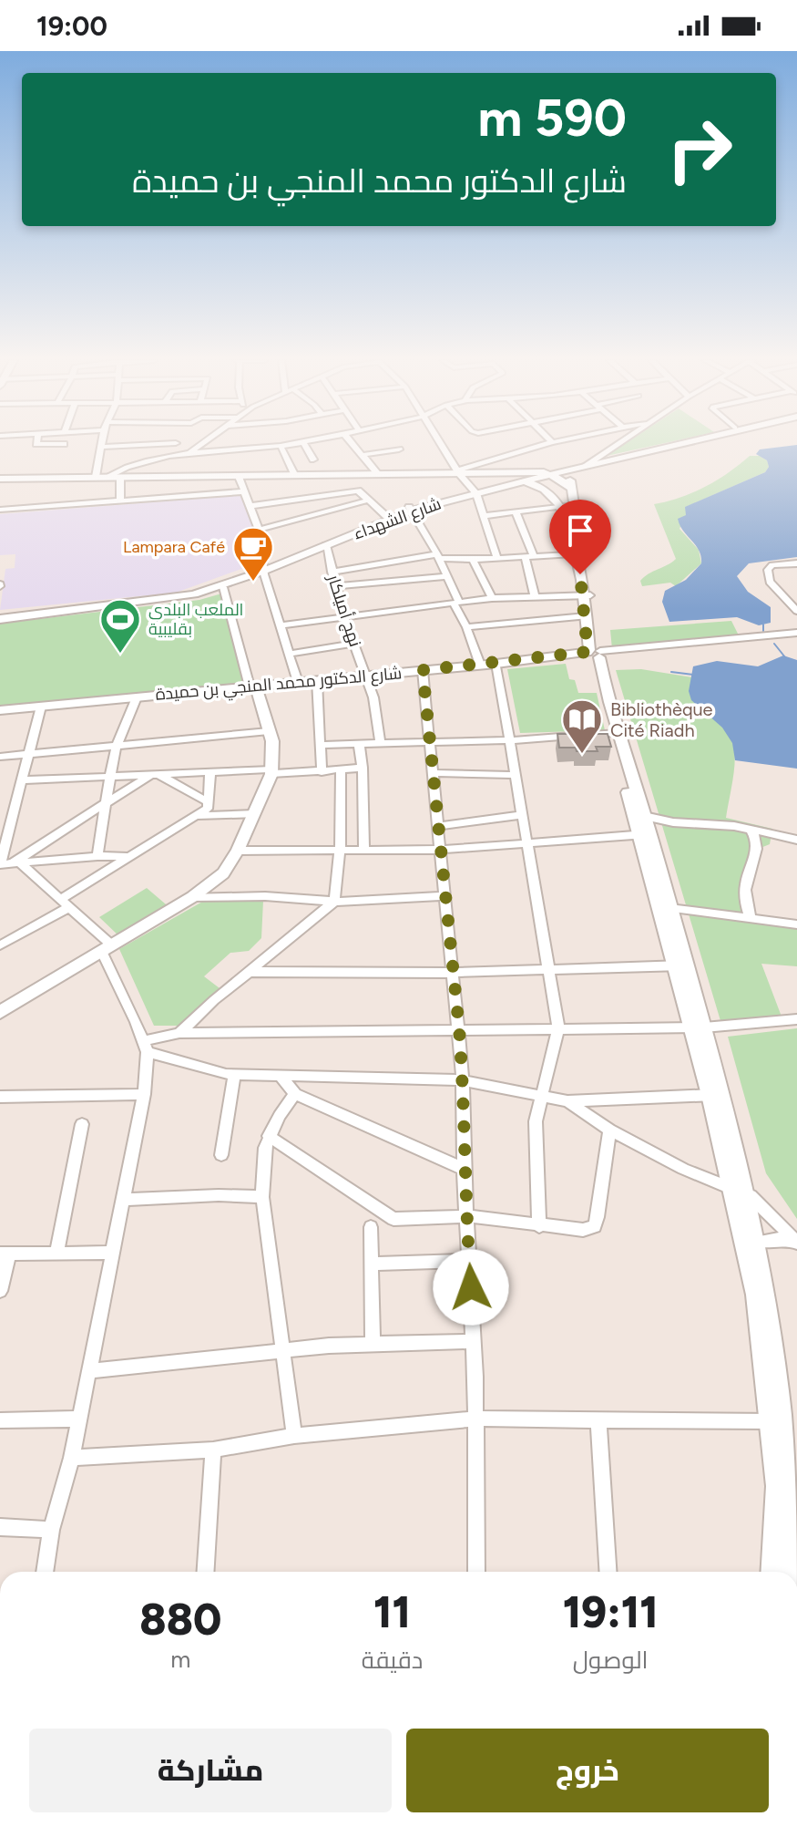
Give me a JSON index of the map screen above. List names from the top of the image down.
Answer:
{
  "streets": {
    "street": ["شارع الشهداء", "نهج أميلكار", "شارع الدكتور محمد المنجي بن حميدة"]
  },
  "crossings": [
    ["شارع الشهداء", "نهج أميلكار"],
    ["نهج أميلكار", "شارع الدكتور محمد المنجي بن حميدة"]
  ],
  "places": {
    "cafe": ["Lampara Café"],
    "sports": ["الملعب البلدي بقليبية"],
    "library": ["Bibliothèque Cité Riadh"]
  },
  "page": {
    "status": "19:00",
    "turn": ["590 m", "شارع الدكتور محمد المنجي بن حميدة"],
    "eta": [
      "19:11",
      "الوصول",
      "11",
      "دقيقة",
      "880",
      "m"
    ],
    "buttons": ["خروج", "مشاركة"]
  }
}
